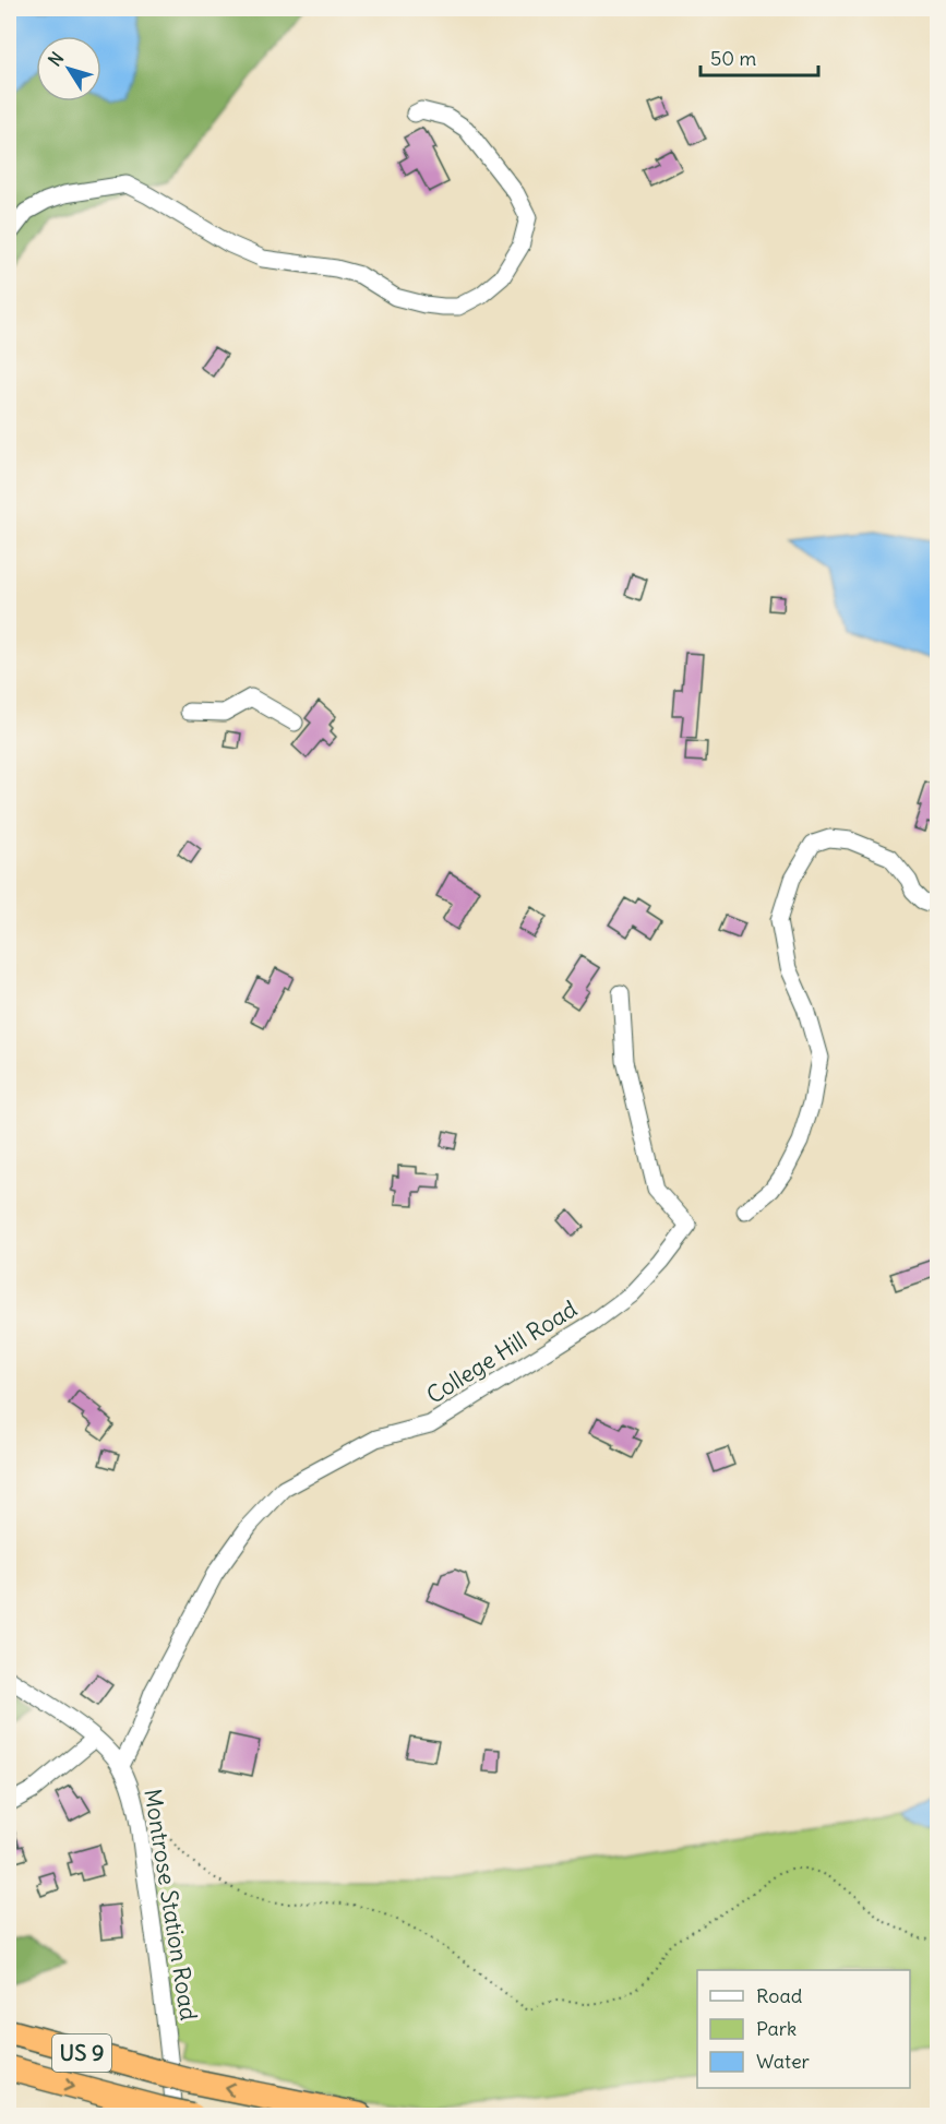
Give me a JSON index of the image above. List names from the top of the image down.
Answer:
{
  "streets": {
    "highway": ["US 9"],
    "street": ["College Hill Road", "Montrose Station Road"]
  },
  "crossings": [
    ["College Hill Road", "Montrose Station Road"],
    ["Montrose Station Road", "US 9"]
  ],
  "legend": ["Road", "Park", "Water"],
  "scale_bar": "50 m",
  "north": "top left"
}
